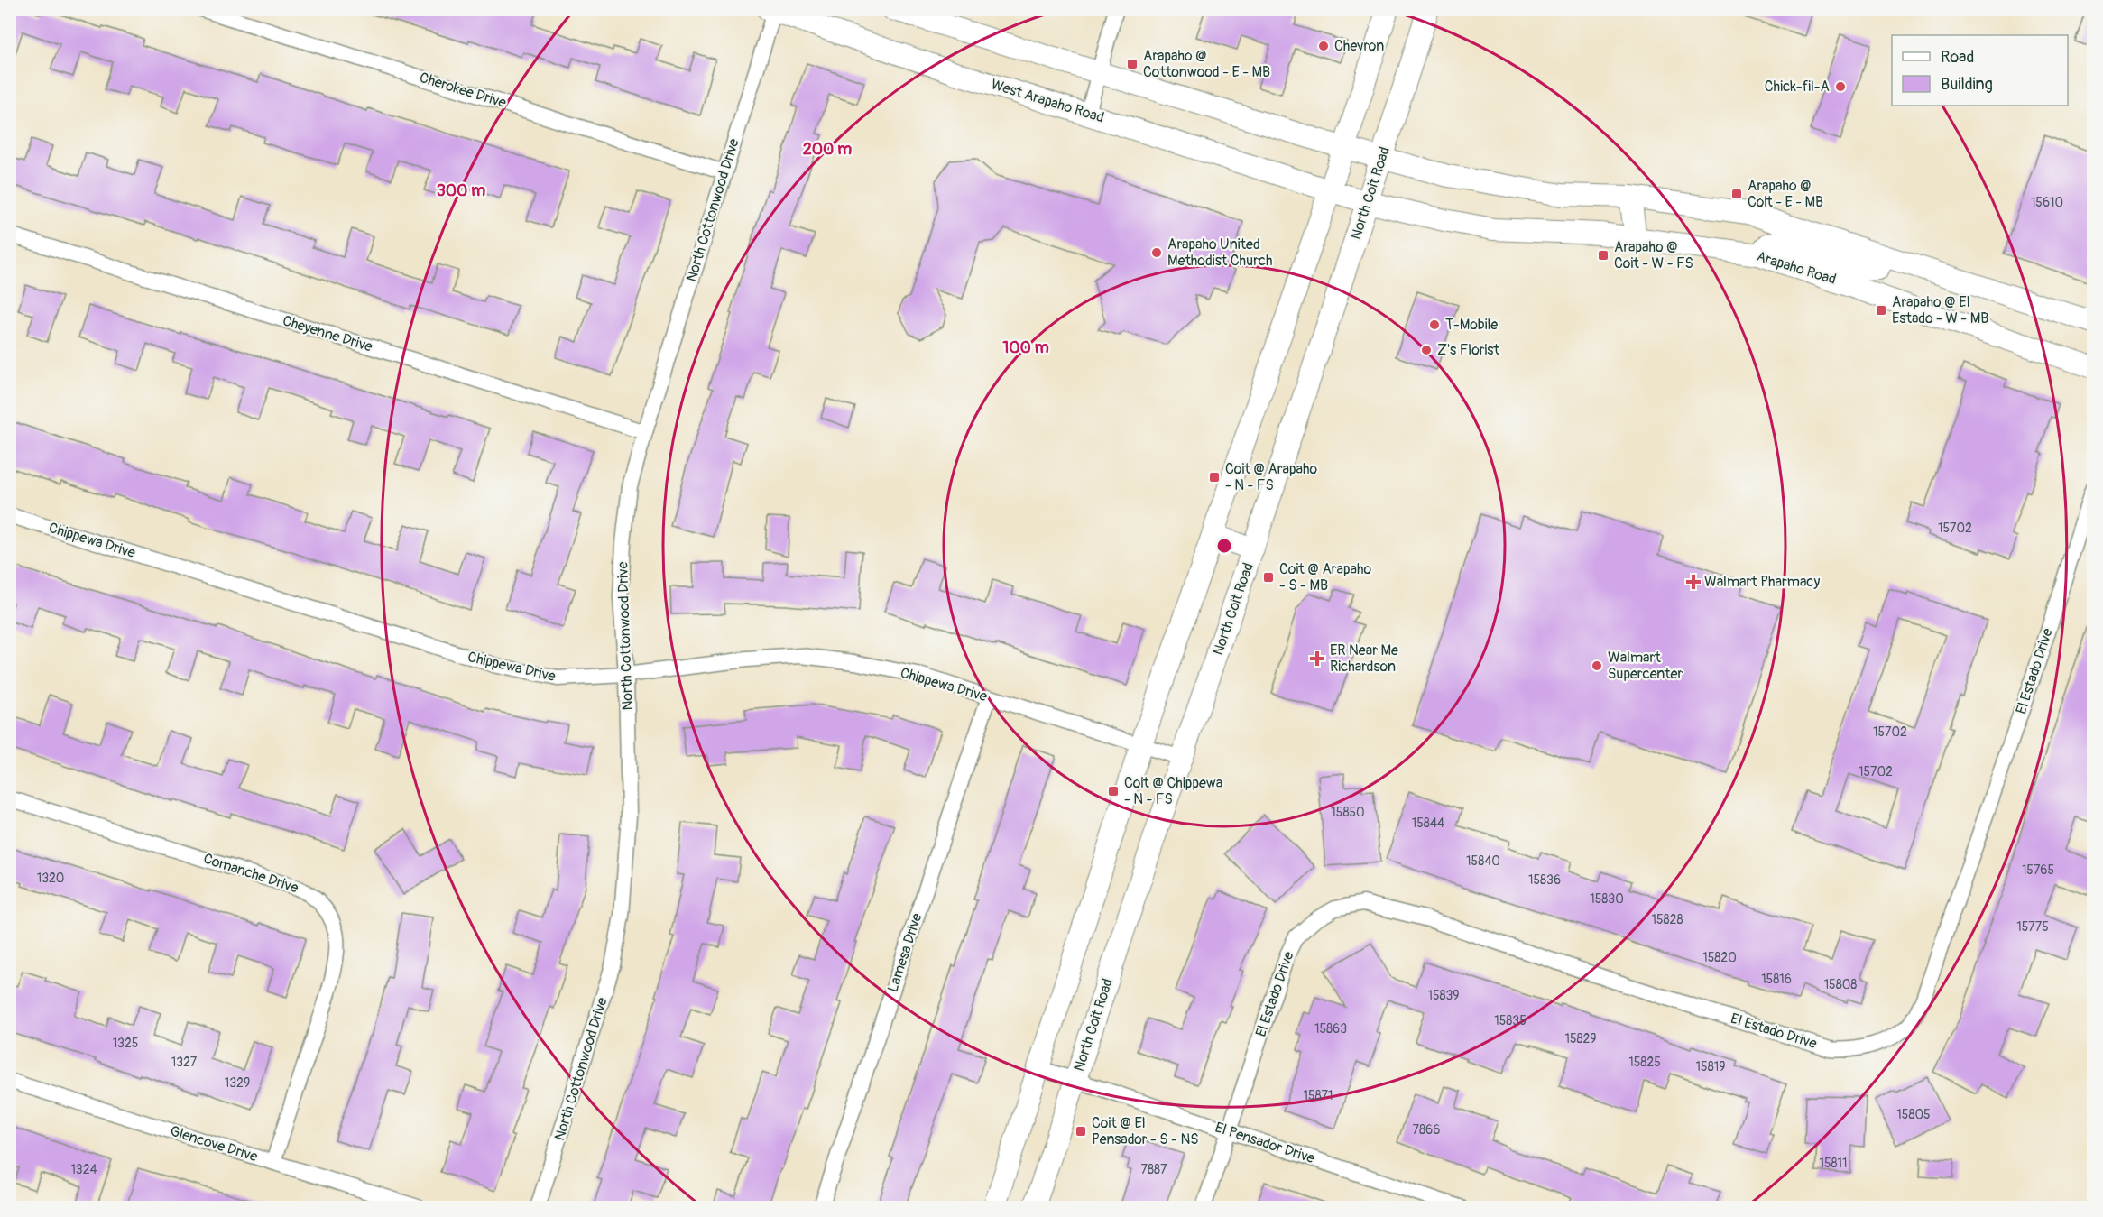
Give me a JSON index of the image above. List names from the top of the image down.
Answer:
{
  "streets": {
    "main road": ["West Arapaho Road", "North Coit Road", "Arapaho Road"],
    "street": [
      "Cherokee Drive",
      "North Cottonwood Drive",
      "Cheyenne Drive",
      "Chippewa Drive",
      "El Estado Drive",
      "Comanche Drive",
      "Lamesa Drive",
      "El Pensador Drive",
      "Glencove Drive"
    ]
  },
  "crossings": [
    ["Cherokee Drive", "North Cottonwood Drive"],
    ["West Arapaho Road", "North Cottonwood Drive"],
    ["West Arapaho Road", "Arapaho Road"],
    ["North Coit Road", "Arapaho Road"],
    ["North Coit Road", "Chippewa Drive"],
    ["North Coit Road", "El Pensador Drive"],
    ["North Cottonwood Drive", "Cheyenne Drive"],
    ["North Cottonwood Drive", "Chippewa Drive"],
    ["Chippewa Drive", "Lamesa Drive"],
    ["El Estado Drive", "El Pensador Drive"],
    ["Comanche Drive", "Glencove Drive"]
  ],
  "places": {
    "other": [
      "Chevron",
      "Chick-fil-A",
      "Arapaho United Methodist Church",
      "T-Mobile",
      "Z's Florist",
      "Walmart Supercenter"
    ],
    "transit": [
      "Arapaho @ Cottonwood - E - MB",
      "Arapaho @ Coit - E - MB",
      "Arapaho @ Coit - W - FS",
      "Arapaho @ El Estado - W - MB",
      "Coit @ Arapaho - N - FS",
      "Coit @ Arapaho - S - MB",
      "Coit @ Chippewa - N - FS",
      "Coit @ El Pensador - S - NS"
    ],
    "health": ["Walmart Pharmacy", "ER Near Me Richardson"]
  },
  "house_numbers": [
    "15610",
    "15702",
    "15702",
    "15702",
    "15850",
    "15844",
    "15840",
    "15765",
    "1320",
    "15836",
    "15830",
    "15828",
    "15775",
    "15820",
    "15816",
    "15808",
    "15839",
    "15835",
    "15863",
    "15829",
    "1325",
    "1327",
    "15825",
    "15819",
    "1329",
    "15871",
    "15805",
    "7866",
    "15811",
    "1324",
    "7887"
  ],
  "legend": ["Road", "Building"],
  "rings": ["200 m", "300 m", "100 m"]
}
